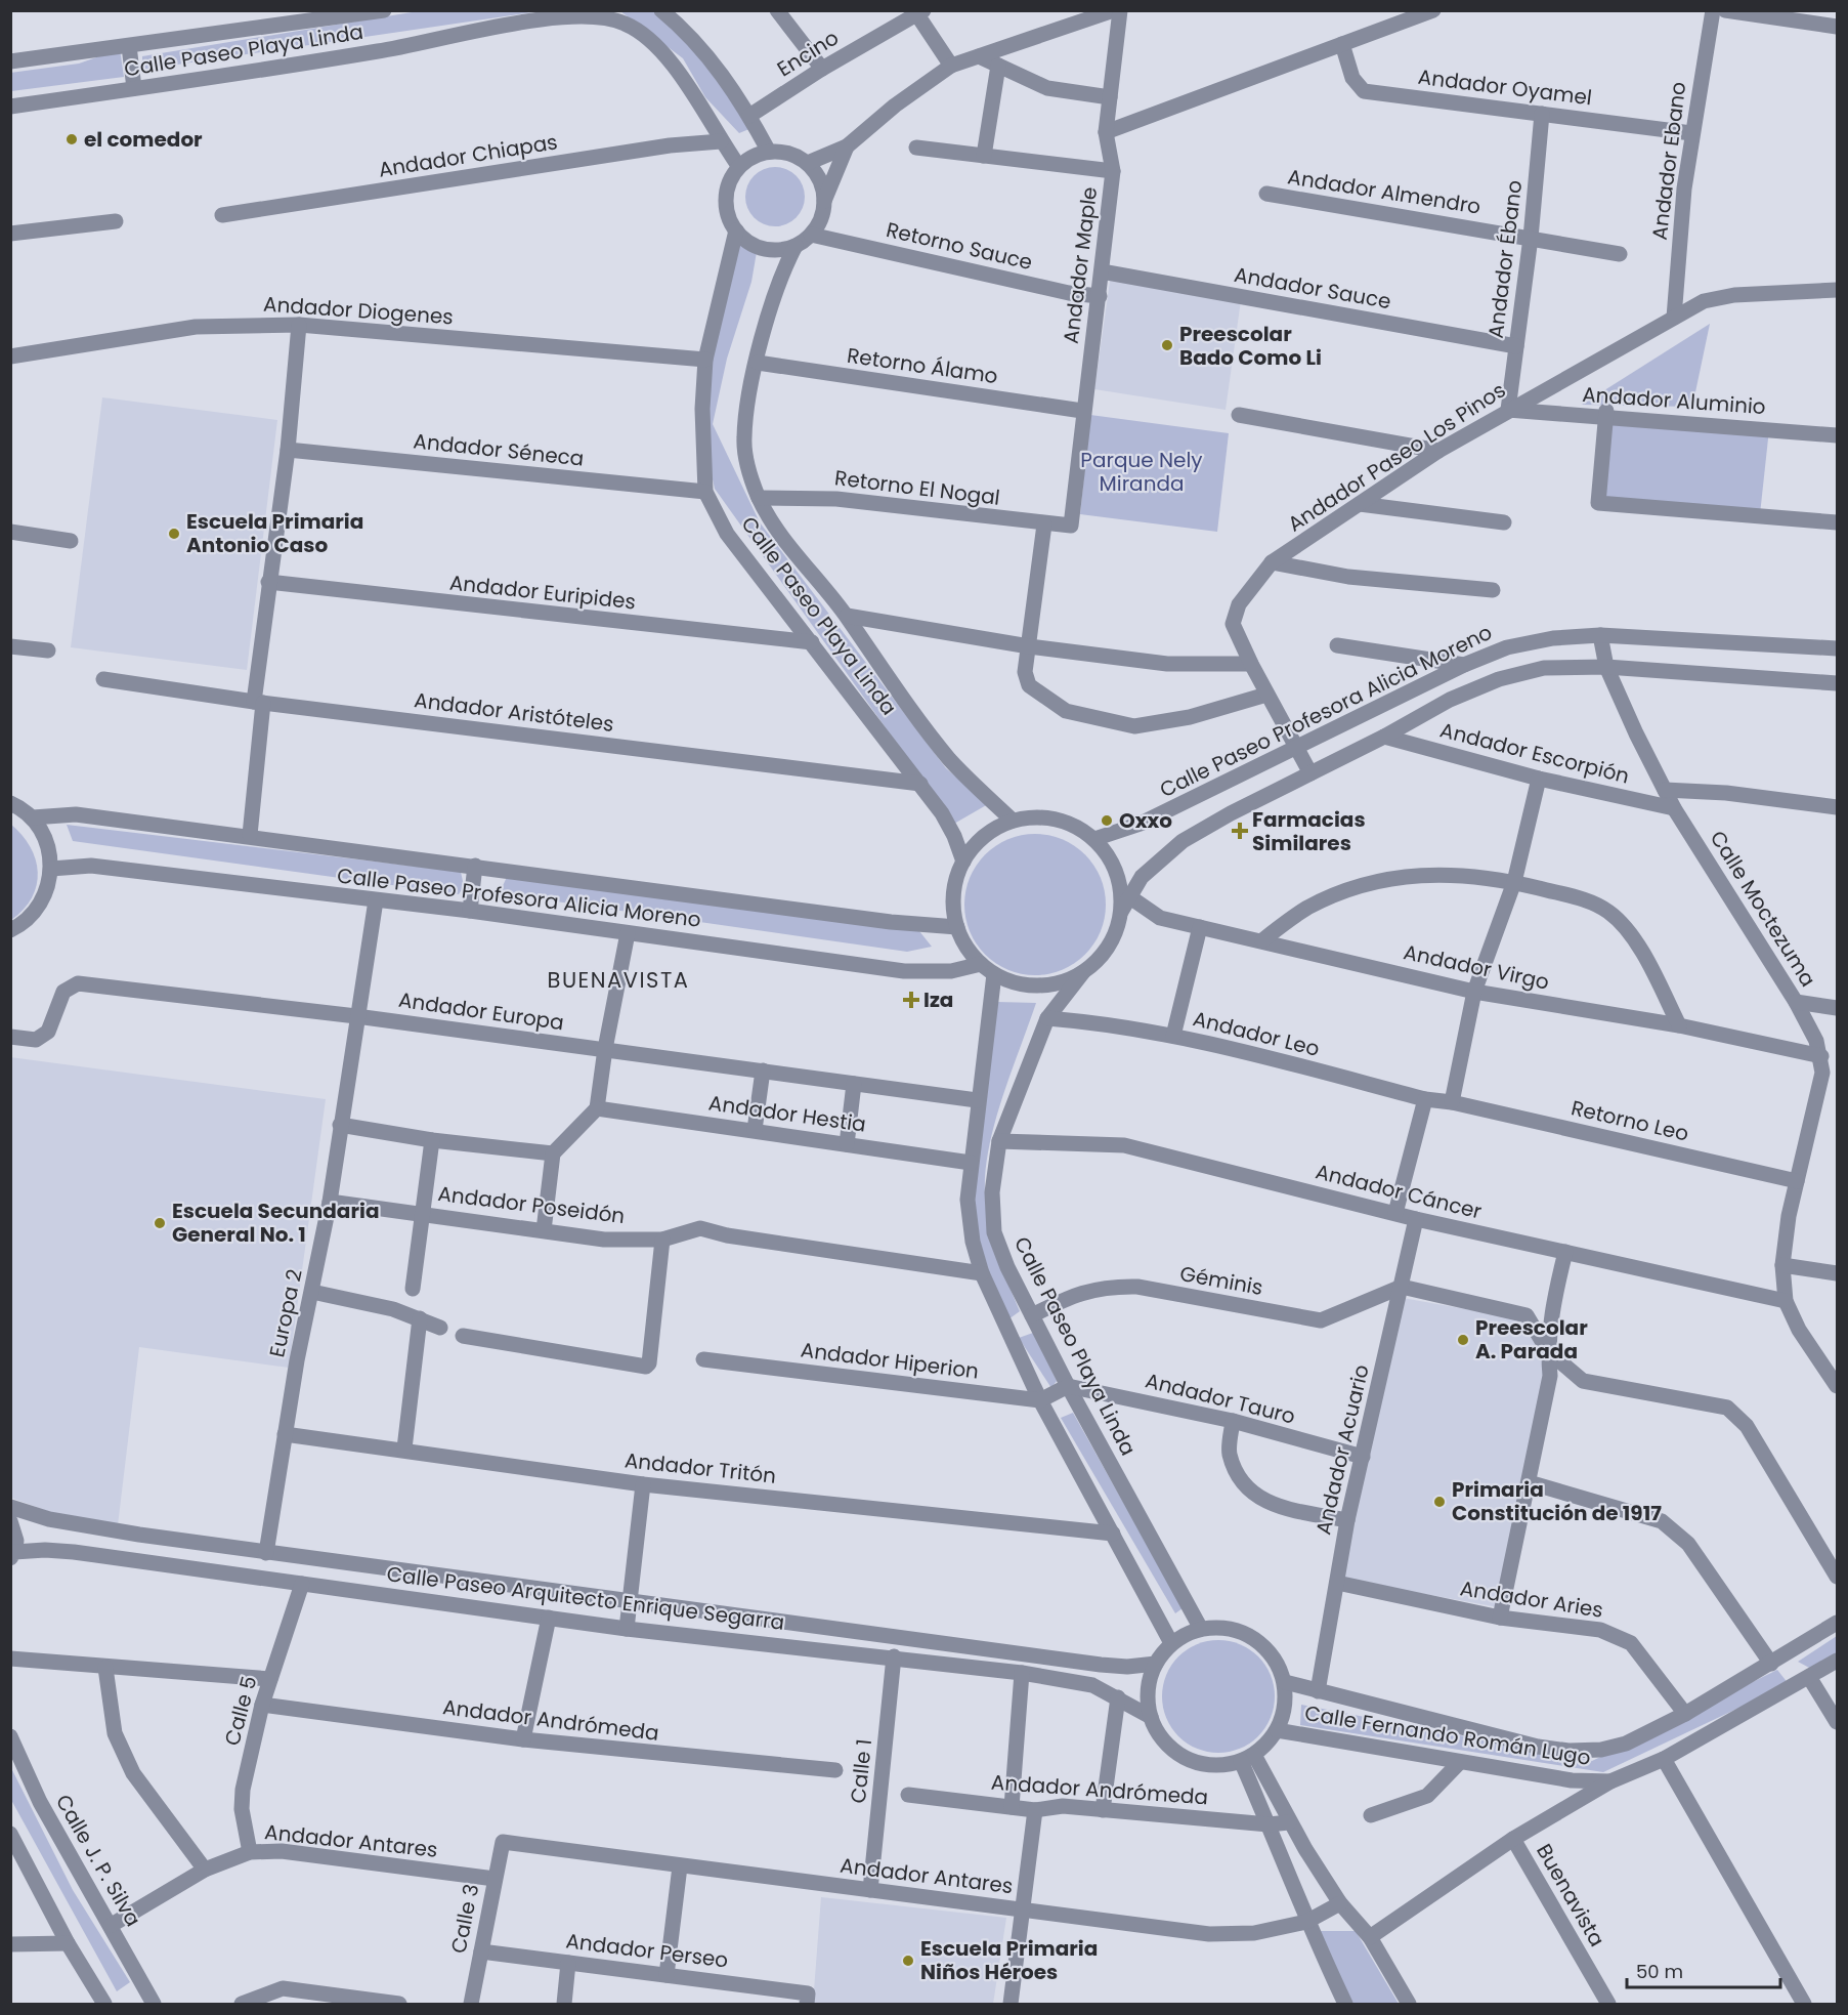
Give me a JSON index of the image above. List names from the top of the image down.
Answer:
{
  "streets": {
    "street": [
      "Calle Paseo Playa Linda",
      "Encino",
      "Andador Oyamel",
      "Andador Chiapas",
      "Andador Ebano",
      "Andador Almendro",
      "Retorno Sauce",
      "Andador Ébano",
      "Andador Maple",
      "Andador Sauce",
      "Andador Diogenes",
      "Retorno Álamo",
      "Andador Aluminio",
      "Andador Séneca",
      "Andador Paseo Los Pinos",
      "Retorno El Nogal",
      "Andador Euripides",
      "Calle Paseo Profesora Alicia Moreno",
      "Andador Aristóteles",
      "Andador Escorpión",
      "Calle Moctezuma",
      "Andador Virgo",
      "Andador Europa",
      "Andador Leo",
      "Andador Hestia",
      "Retorno Leo",
      "Andador Cáncer",
      "Andador Poseidón",
      "Géminis",
      "Europa 2",
      "Andador Hiperion",
      "Andador Tauro",
      "Andador Acuario",
      "Andador Tritón",
      "Calle Paseo Arquitecto Enrique Segarra",
      "Andador Aries",
      "Calle 5",
      "Andador Andrómeda",
      "Calle Fernando Román Lugo",
      "Calle 1",
      "Andador Antares",
      "Calle J. P. Silva",
      "Buenavista",
      "Calle 3",
      "Andador Perseo"
    ]
  },
  "crossings": [
    ["Calle Paseo Playa Linda", "Andador Chiapas"],
    ["Calle Paseo Playa Linda", "Retorno Sauce"],
    ["Calle Paseo Playa Linda", "Andador Diogenes"],
    ["Calle Paseo Playa Linda", "Retorno Álamo"],
    ["Calle Paseo Playa Linda", "Andador Séneca"],
    ["Calle Paseo Playa Linda", "Retorno El Nogal"],
    ["Calle Paseo Playa Linda", "Andador Euripides"],
    ["Calle Paseo Playa Linda", "Calle Paseo Profesora Alicia Moreno"],
    ["Calle Paseo Playa Linda", "Andador Aristóteles"],
    ["Calle Paseo Playa Linda", "Andador Leo"],
    ["Calle Paseo Playa Linda", "Andador Cáncer"],
    ["Calle Paseo Playa Linda", "Géminis"],
    ["Calle Paseo Playa Linda", "Andador Tauro"],
    ["Calle Paseo Playa Linda", "Calle Paseo Arquitecto Enrique Segarra"],
    ["Calle Paseo Playa Linda", "Calle Fernando Román Lugo"],
    ["Andador Oyamel", "Andador Ebano"],
    ["Andador Oyamel", "Andador Ébano"],
    ["Andador Ebano", "Andador Paseo Los Pinos"],
    ["Andador Almendro", "Andador Ébano"],
    ["Retorno Sauce", "Andador Maple"],
    ["Andador Ébano", "Andador Sauce"],
    ["Andador Ébano", "Andador Aluminio"],
    ["Andador Ébano", "Andador Paseo Los Pinos"],
    ["Andador Maple", "Andador Sauce"],
    ["Andador Maple", "Retorno Álamo"],
    ["Andador Maple", "Retorno El Nogal"],
    ["Andador Aluminio", "Andador Paseo Los Pinos"],
    ["Andador Paseo Los Pinos", "Calle Paseo Profesora Alicia Moreno"],
    ["Calle Paseo Profesora Alicia Moreno", "Calle Moctezuma"],
    ["Calle Paseo Profesora Alicia Moreno", "Europa 2"],
    ["Andador Escorpión", "Calle Moctezuma"],
    ["Calle Moctezuma", "Andador Virgo"],
    ["Calle Moctezuma", "Retorno Leo"],
    ["Calle Moctezuma", "Andador Cáncer"],
    ["Andador Europa", "Europa 2"],
    ["Andador Leo", "Retorno Leo"],
    ["Andador Cáncer", "Andador Acuario"],
    ["Andador Poseidón", "Europa 2"],
    ["Géminis", "Andador Acuario"],
    ["Europa 2", "Andador Tritón"],
    ["Europa 2", "Calle Paseo Arquitecto Enrique Segarra"],
    ["Andador Tauro", "Andador Acuario"],
    ["Andador Acuario", "Andador Aries"],
    ["Andador Acuario", "Calle Fernando Román Lugo"],
    ["Calle Paseo Arquitecto Enrique Segarra", "Calle 5"],
    ["Calle Paseo Arquitecto Enrique Segarra", "Calle Fernando Román Lugo"],
    ["Calle Paseo Arquitecto Enrique Segarra", "Calle 1"],
    ["Andador Aries", "Calle Fernando Román Lugo"],
    ["Calle 5", "Andador Andrómeda"],
    ["Calle 5", "Andador Antares"],
    ["Calle Fernando Román Lugo", "Buenavista"],
    ["Calle 1", "Andador Antares"],
    ["Andador Antares", "Calle J. P. Silva"],
    ["Andador Antares", "Calle 3"],
    ["Calle 3", "Andador Perseo"]
  ],
  "districts": ["BUENAVISTA"],
  "parks": ["Parque Nely Miranda"],
  "places": {
    "other": [
      "el comedor",
      "Preescolar Bado Como Li",
      "Escuela Primaria Antonio Caso",
      "Oxxo",
      "Escuela Secundaria General No. 1",
      "Preescolar A. Parada",
      "Primaria Constitución de 1917",
      "Escuela Primaria Niños Héroes"
    ],
    "health": ["Farmacias Similares", "Iza"]
  },
  "scale_bar": "50 m"
}
